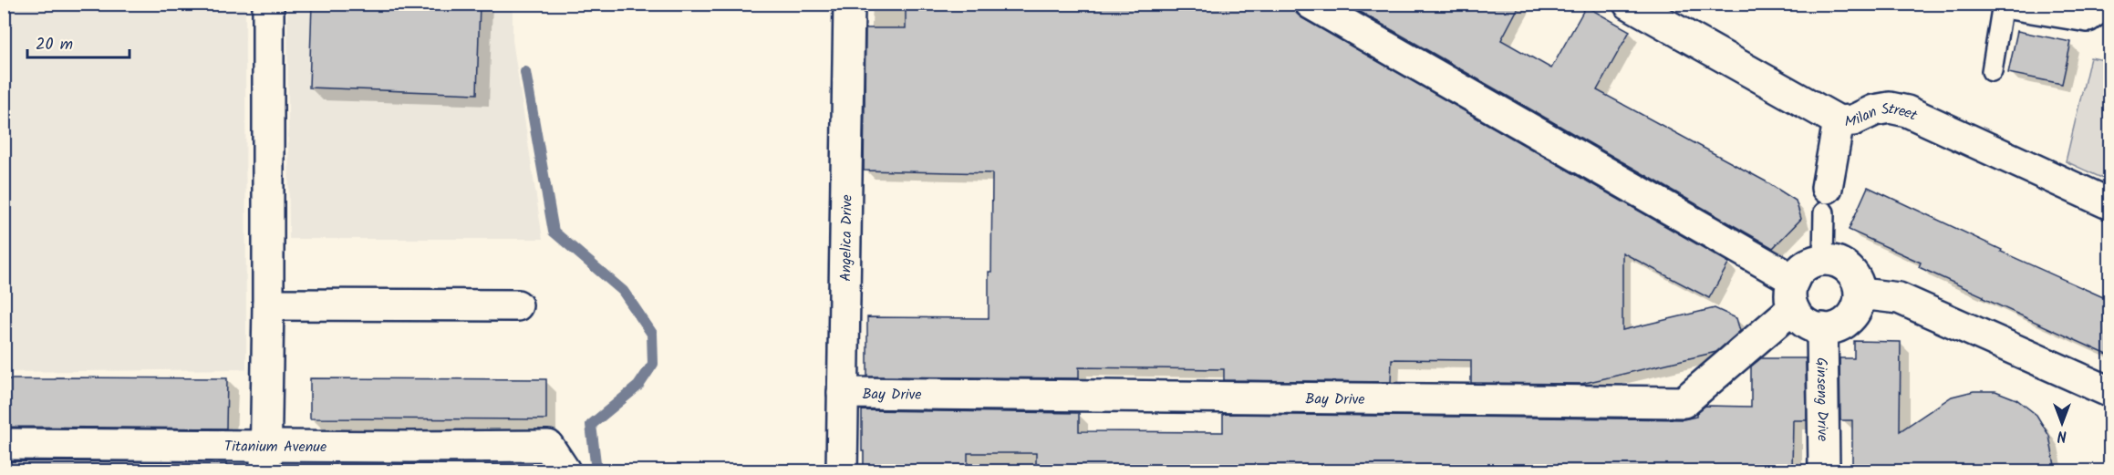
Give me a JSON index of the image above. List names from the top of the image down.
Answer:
{
  "streets": {
    "street": [
      "Milan Street",
      "Angelica Drive",
      "Bay Drive",
      "Ginseng Drive",
      "Titanium Avenue"
    ]
  },
  "crossings": [
    ["Angelica Drive", "Bay Drive"],
    ["Bay Drive", "Ginseng Drive"]
  ],
  "scale_bar": "20 m",
  "north": "bottom"
}
